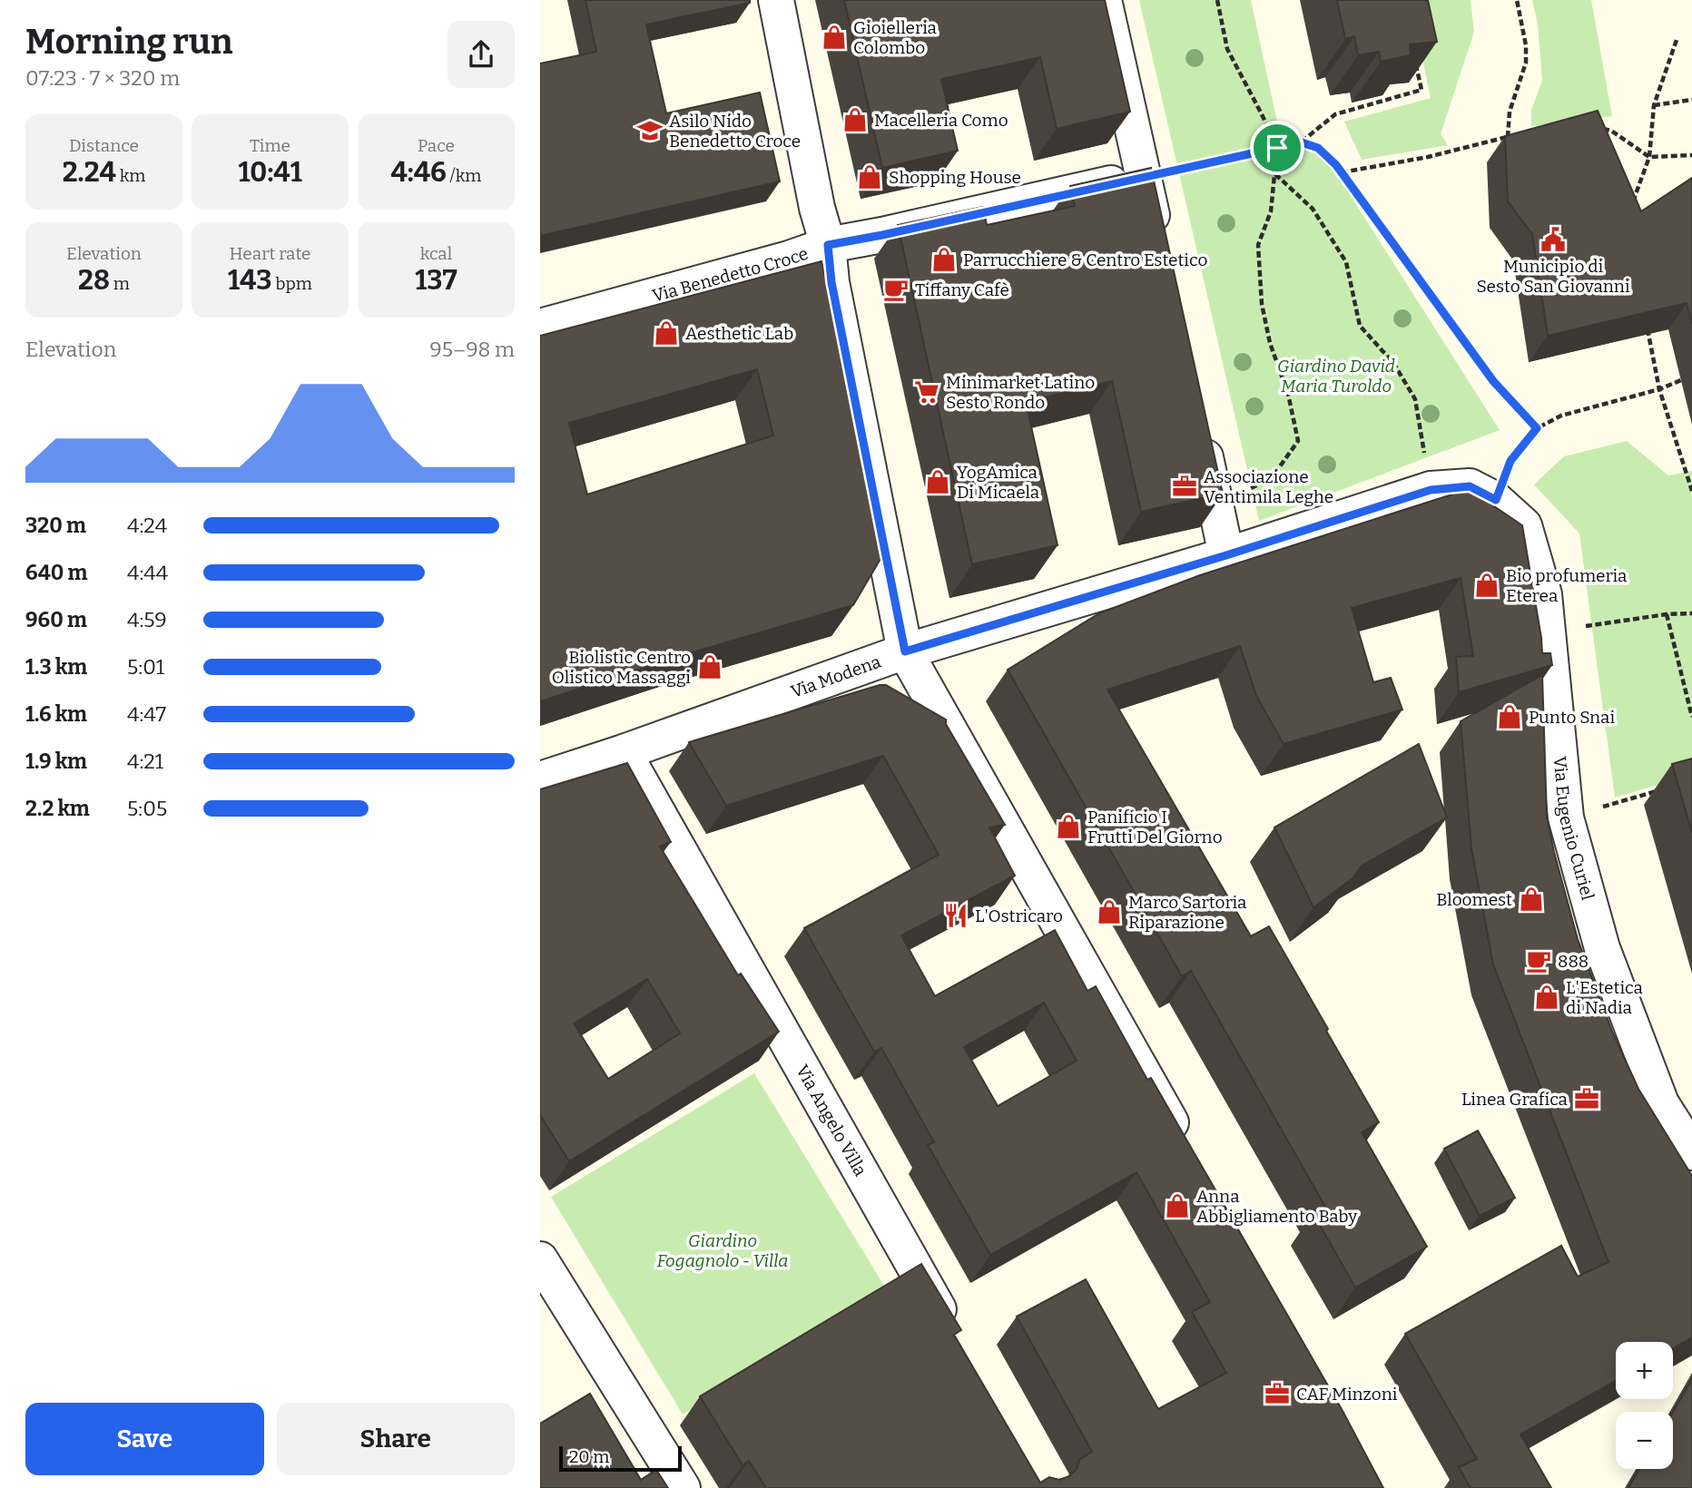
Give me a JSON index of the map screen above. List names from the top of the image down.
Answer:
{
  "streets": {
    "street": [
      "Via Benedetto Croce",
      "Via Modena",
      "Via Eugenio Curiel",
      "Via Angelo Villa"
    ]
  },
  "crossings": [
    ["Via Modena", "Via Eugenio Curiel"],
    ["Via Modena", "Via Angelo Villa"]
  ],
  "parks": ["Giardino David Maria Turoldo", "Giardino Fogagnolo - Villa"],
  "places": {
    "shop": [
      "Gioielleria Colombo",
      "Macelleria Como",
      "Shopping House",
      "Parrucchiere & Centro Estetico",
      "Aesthetic Lab",
      "YogAmica Di Micaela",
      "Bio profumeria Eterea",
      "Biolistic Centro Olistico Massaggi",
      "Punto Snai",
      "Panificio I Frutti Del Giorno",
      "Bloomest",
      "Marco Sartoria Riparazione",
      "L'Estetica di Nadia",
      "Anna Abbigliamento Baby"
    ],
    "school or university": ["Asilo Nido Benedetto Croce"],
    "public building": ["Municipio di Sesto San Giovanni"],
    "cafe": ["Tiffany Cafè", "888"],
    "supermarket": ["Minimarket Latino Sesto Rondo"],
    "office": ["Associazione Ventimila Leghe", "Linea Grafica", "CAF Minzoni"],
    "restaurant": ["L'Ostricaro"]
  },
  "scale_bar": "20 m",
  "page": {
    "heading": ["Morning run", "07:23 · 7 × 320 m"],
    "stats": [
      ["Distance", "2.24 km"],
      ["Time", "10:41"],
      ["Pace", "4:46 /km"],
      ["Elevation", "28 m"],
      ["Heart rate", "143 bpm"],
      ["kcal", "137"]
    ],
    "chart": ["Elevation", "95–98 m"],
    "list": [
      {
        "name": "320 m",
        "note": "4:24"
      },
      {
        "name": "640 m",
        "note": "4:44"
      },
      {
        "name": "960 m",
        "note": "4:59"
      },
      {
        "name": "1.3 km",
        "note": "5:01"
      },
      {
        "name": "1.6 km",
        "note": "4:47"
      },
      {
        "name": "1.9 km",
        "note": "4:21"
      },
      {
        "name": "2.2 km",
        "note": "5:05"
      }
    ],
    "map_buttons": ["+", "−"],
    "buttons": ["Save", "Share"],
    "scale": "20 m"
  }
}
